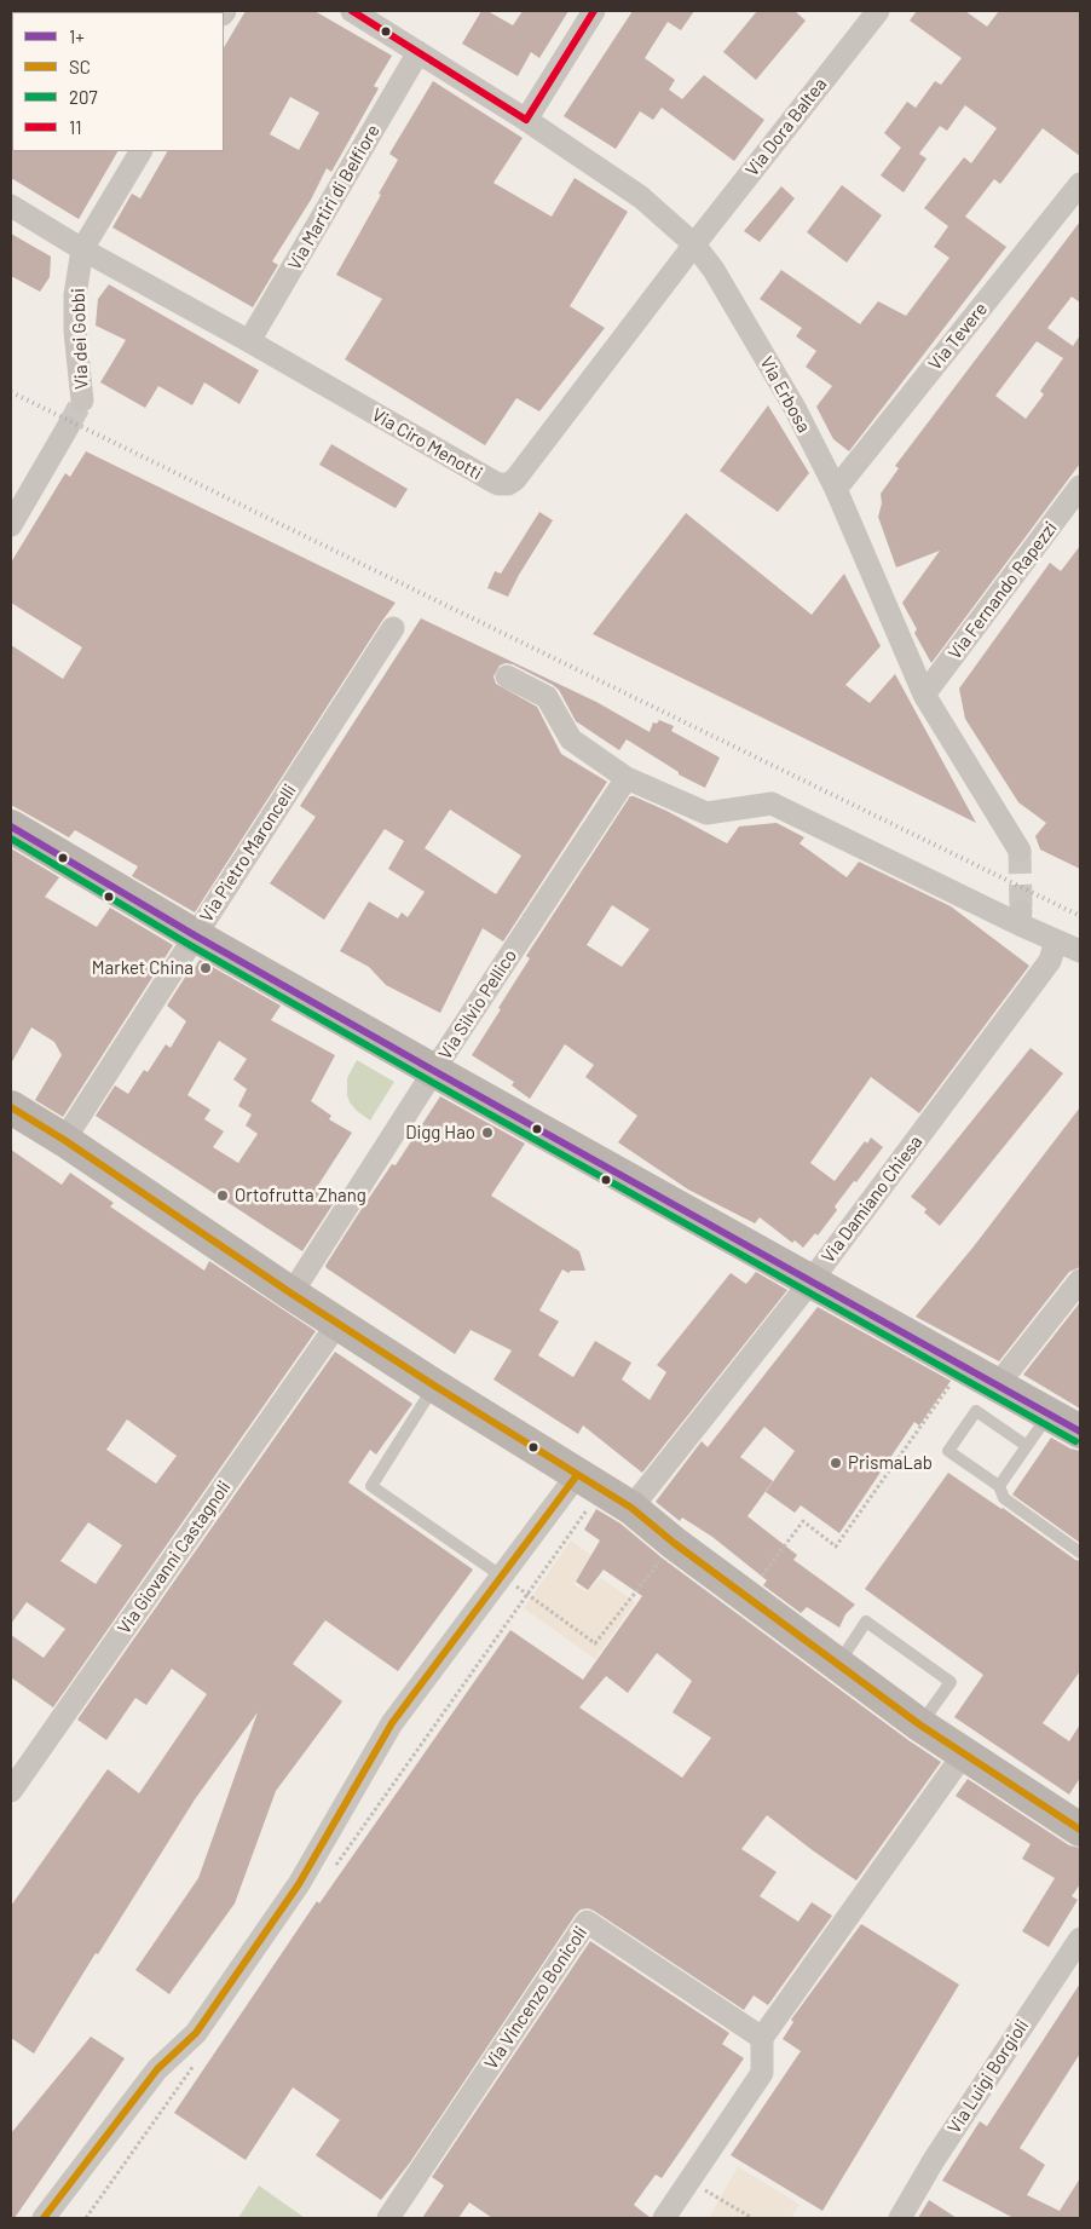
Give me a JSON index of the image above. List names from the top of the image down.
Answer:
{
  "streets": {
    "street": [
      "Via Dora Baltea",
      "Via Martiri di Belfiore",
      "Via Tevere",
      "Via dei Gobbi",
      "Via Erbosa",
      "Via Ciro Menotti",
      "Via Fernando Rapezzi",
      "Via Pietro Maroncelli",
      "Via Silvio Pellico",
      "Via Damiano Chiesa",
      "Via Giovanni Castagnoli",
      "Via Vincenzo Bonicoli",
      "Via Luigi Borgioli"
    ]
  },
  "crossings": [
    ["Via Dora Baltea", "Via Erbosa"],
    ["Via Dora Baltea", "Via Ciro Menotti"],
    ["Via Martiri di Belfiore", "Via Erbosa"],
    ["Via Martiri di Belfiore", "Via Ciro Menotti"],
    ["Via Tevere", "Via Erbosa"],
    ["Via dei Gobbi", "Via Ciro Menotti"],
    ["Via Erbosa", "Via Ciro Menotti"],
    ["Via Erbosa", "Via Fernando Rapezzi"]
  ],
  "places": [
    "Market China",
    "Digg Hao",
    "Ortofrutta Zhang",
    "PrismaLab"
  ],
  "lines": [
    "transit line 11",
    "transit line 1+",
    "transit line 207",
    "transit line SC"
  ],
  "legend": [
    "1+",
    "SC",
    "207",
    "11"
  ]
}
